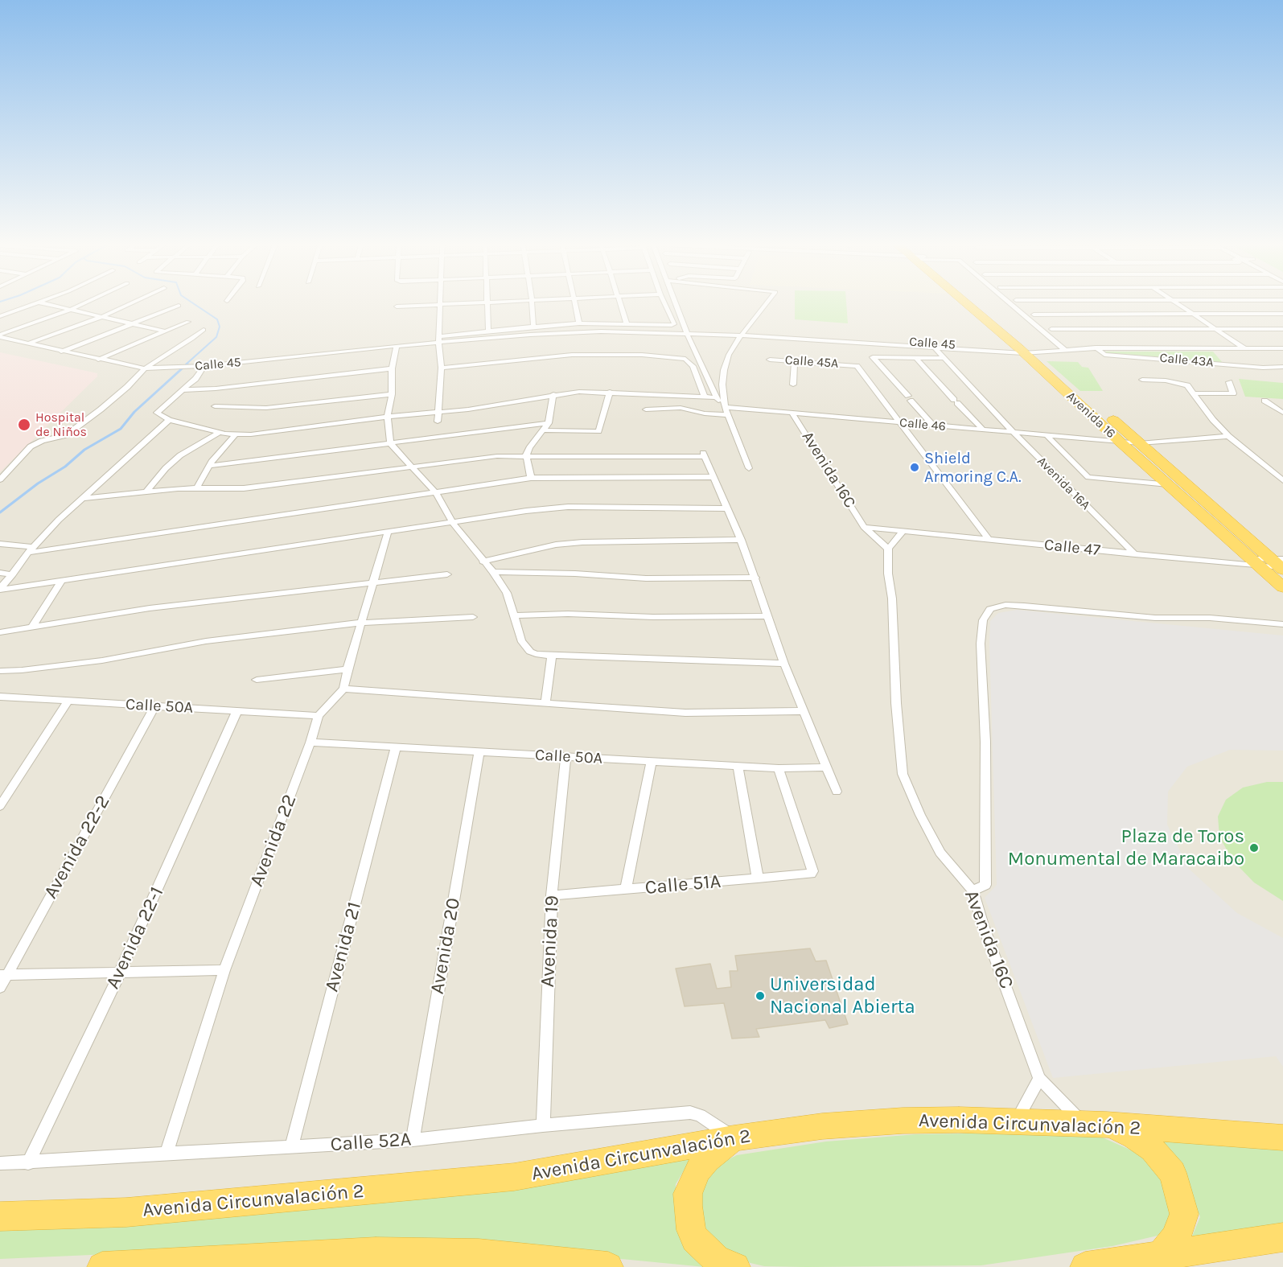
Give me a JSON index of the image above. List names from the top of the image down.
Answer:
{
  "streets": {
    "highway": ["Avenida 16", "Avenida Circunvalación 2"],
    "street": [
      "Calle 45",
      "Calle 43A",
      "Calle 45A",
      "Calle 46",
      "Avenida 16C",
      "Avenida 16A",
      "Calle 47",
      "Calle 50A",
      "Avenida 22",
      "Avenida 22-2",
      "Calle 51A",
      "Avenida 22-1",
      "Avenida 19",
      "Avenida 20",
      "Avenida 21",
      "Calle 52A"
    ]
  },
  "crossings": [
    ["Calle 45", "Calle 43A"],
    ["Calle 45", "Avenida 16"],
    ["Calle 45", "Avenida 16A"],
    ["Calle 45A", "Calle 46"],
    ["Avenida 16", "Calle 46"],
    ["Avenida 16", "Calle 47"],
    ["Calle 46", "Avenida 16C"],
    ["Calle 46", "Avenida 16A"],
    ["Avenida 16C", "Calle 47"],
    ["Avenida 16C", "Avenida Circunvalación 2"],
    ["Avenida 16A", "Calle 47"],
    ["Calle 50A", "Avenida 22"],
    ["Calle 50A", "Avenida 22-2"],
    ["Calle 50A", "Calle 51A"],
    ["Calle 50A", "Avenida 22-1"],
    ["Calle 50A", "Avenida 19"],
    ["Calle 50A", "Avenida 20"],
    ["Calle 50A", "Avenida 21"],
    ["Avenida 22", "Calle 52A"],
    ["Calle 51A", "Avenida 19"],
    ["Avenida 22-1", "Calle 52A"],
    ["Avenida 19", "Calle 52A"],
    ["Avenida 20", "Calle 52A"],
    ["Avenida 21", "Calle 52A"],
    ["Avenida Circunvalación 2", "Calle 52A"]
  ],
  "places": [
    "Hospital de Niños",
    "Shield Armoring C.A.",
    "Plaza de Toros Monumental de Maracaibo",
    "Universidad Nacional Abierta"
  ]
}
